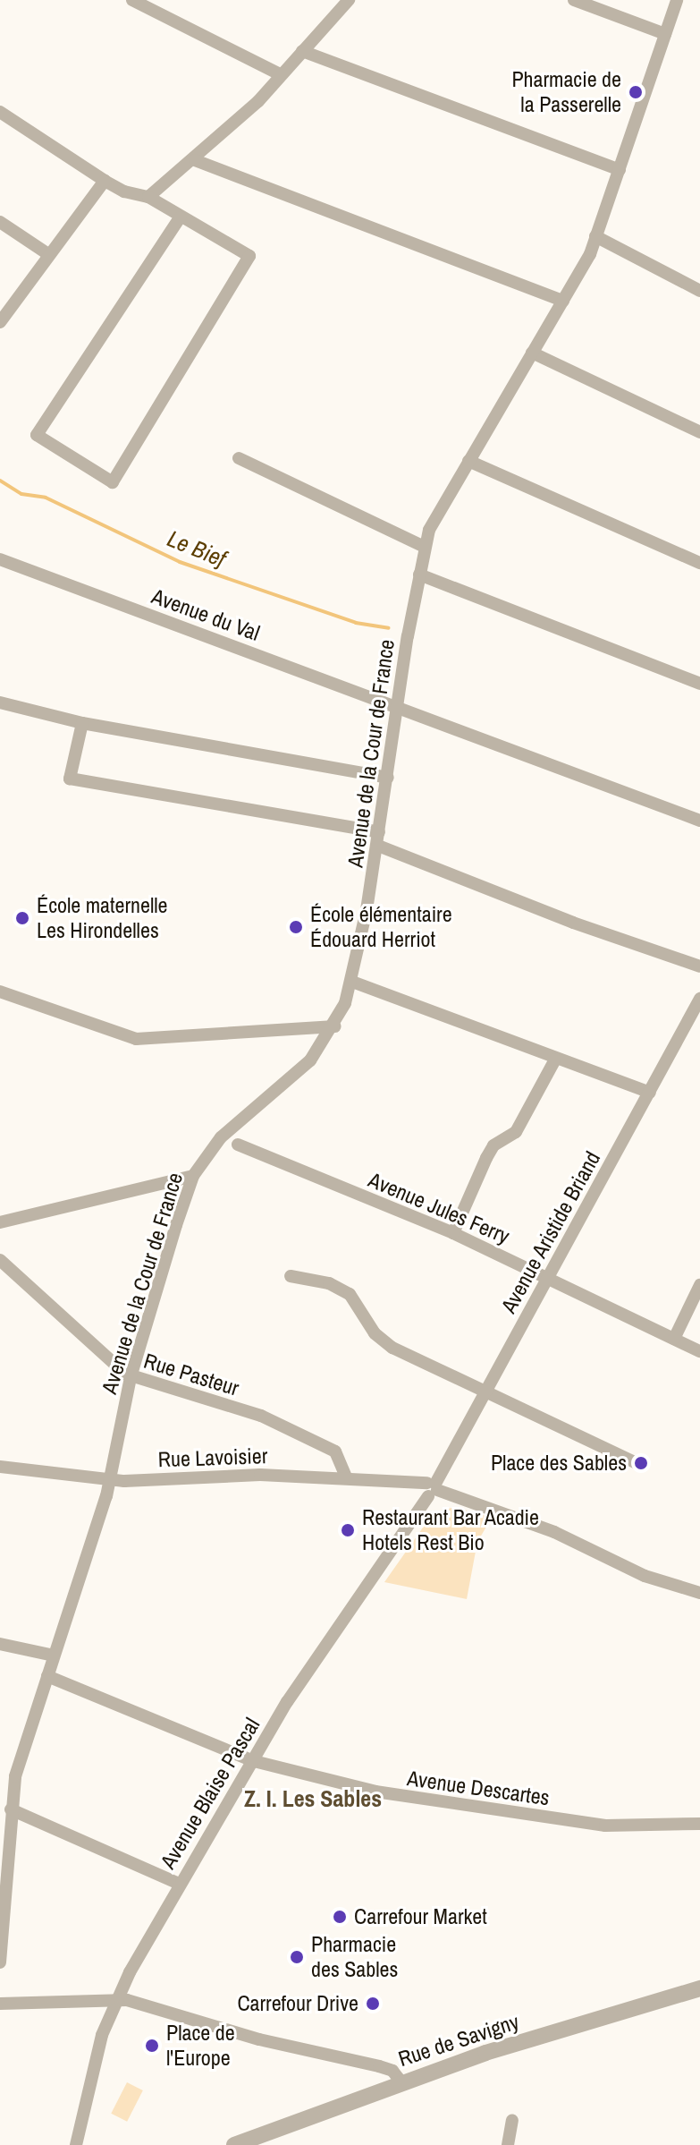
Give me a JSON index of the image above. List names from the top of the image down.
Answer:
{
  "streets": {
    "street": [
      "Avenue du Val",
      "Avenue de la Cour de France",
      "Avenue Jules Ferry",
      "Avenue Aristide Briand",
      "Rue Pasteur",
      "Rue Lavoisier",
      "Avenue Descartes",
      "Avenue Blaise Pascal",
      "Rue de Savigny"
    ]
  },
  "crossings": [
    ["Avenue du Val", "Avenue de la Cour de France"],
    ["Avenue de la Cour de France", "Rue Pasteur"],
    ["Avenue de la Cour de France", "Rue Lavoisier"],
    ["Avenue de la Cour de France", "Avenue Descartes"],
    ["Avenue Jules Ferry", "Avenue Aristide Briand"],
    ["Avenue Aristide Briand", "Rue Lavoisier"],
    ["Avenue Aristide Briand", "Avenue Blaise Pascal"],
    ["Rue Pasteur", "Rue Lavoisier"],
    ["Rue Lavoisier", "Avenue Blaise Pascal"],
    ["Avenue Descartes", "Avenue Blaise Pascal"]
  ],
  "districts": ["Z. I. Les Sables"],
  "water": ["Le Bief"],
  "places": [
    "Pharmacie de la Passerelle",
    "École maternelle Les Hirondelles",
    "École élémentaire Édouard Herriot",
    "Place des Sables",
    "Restaurant Bar Acadie Hotels Rest Bio",
    "Carrefour Market",
    "Pharmacie des Sables",
    "Carrefour Drive",
    "Place de l'Europe"
  ]
}
